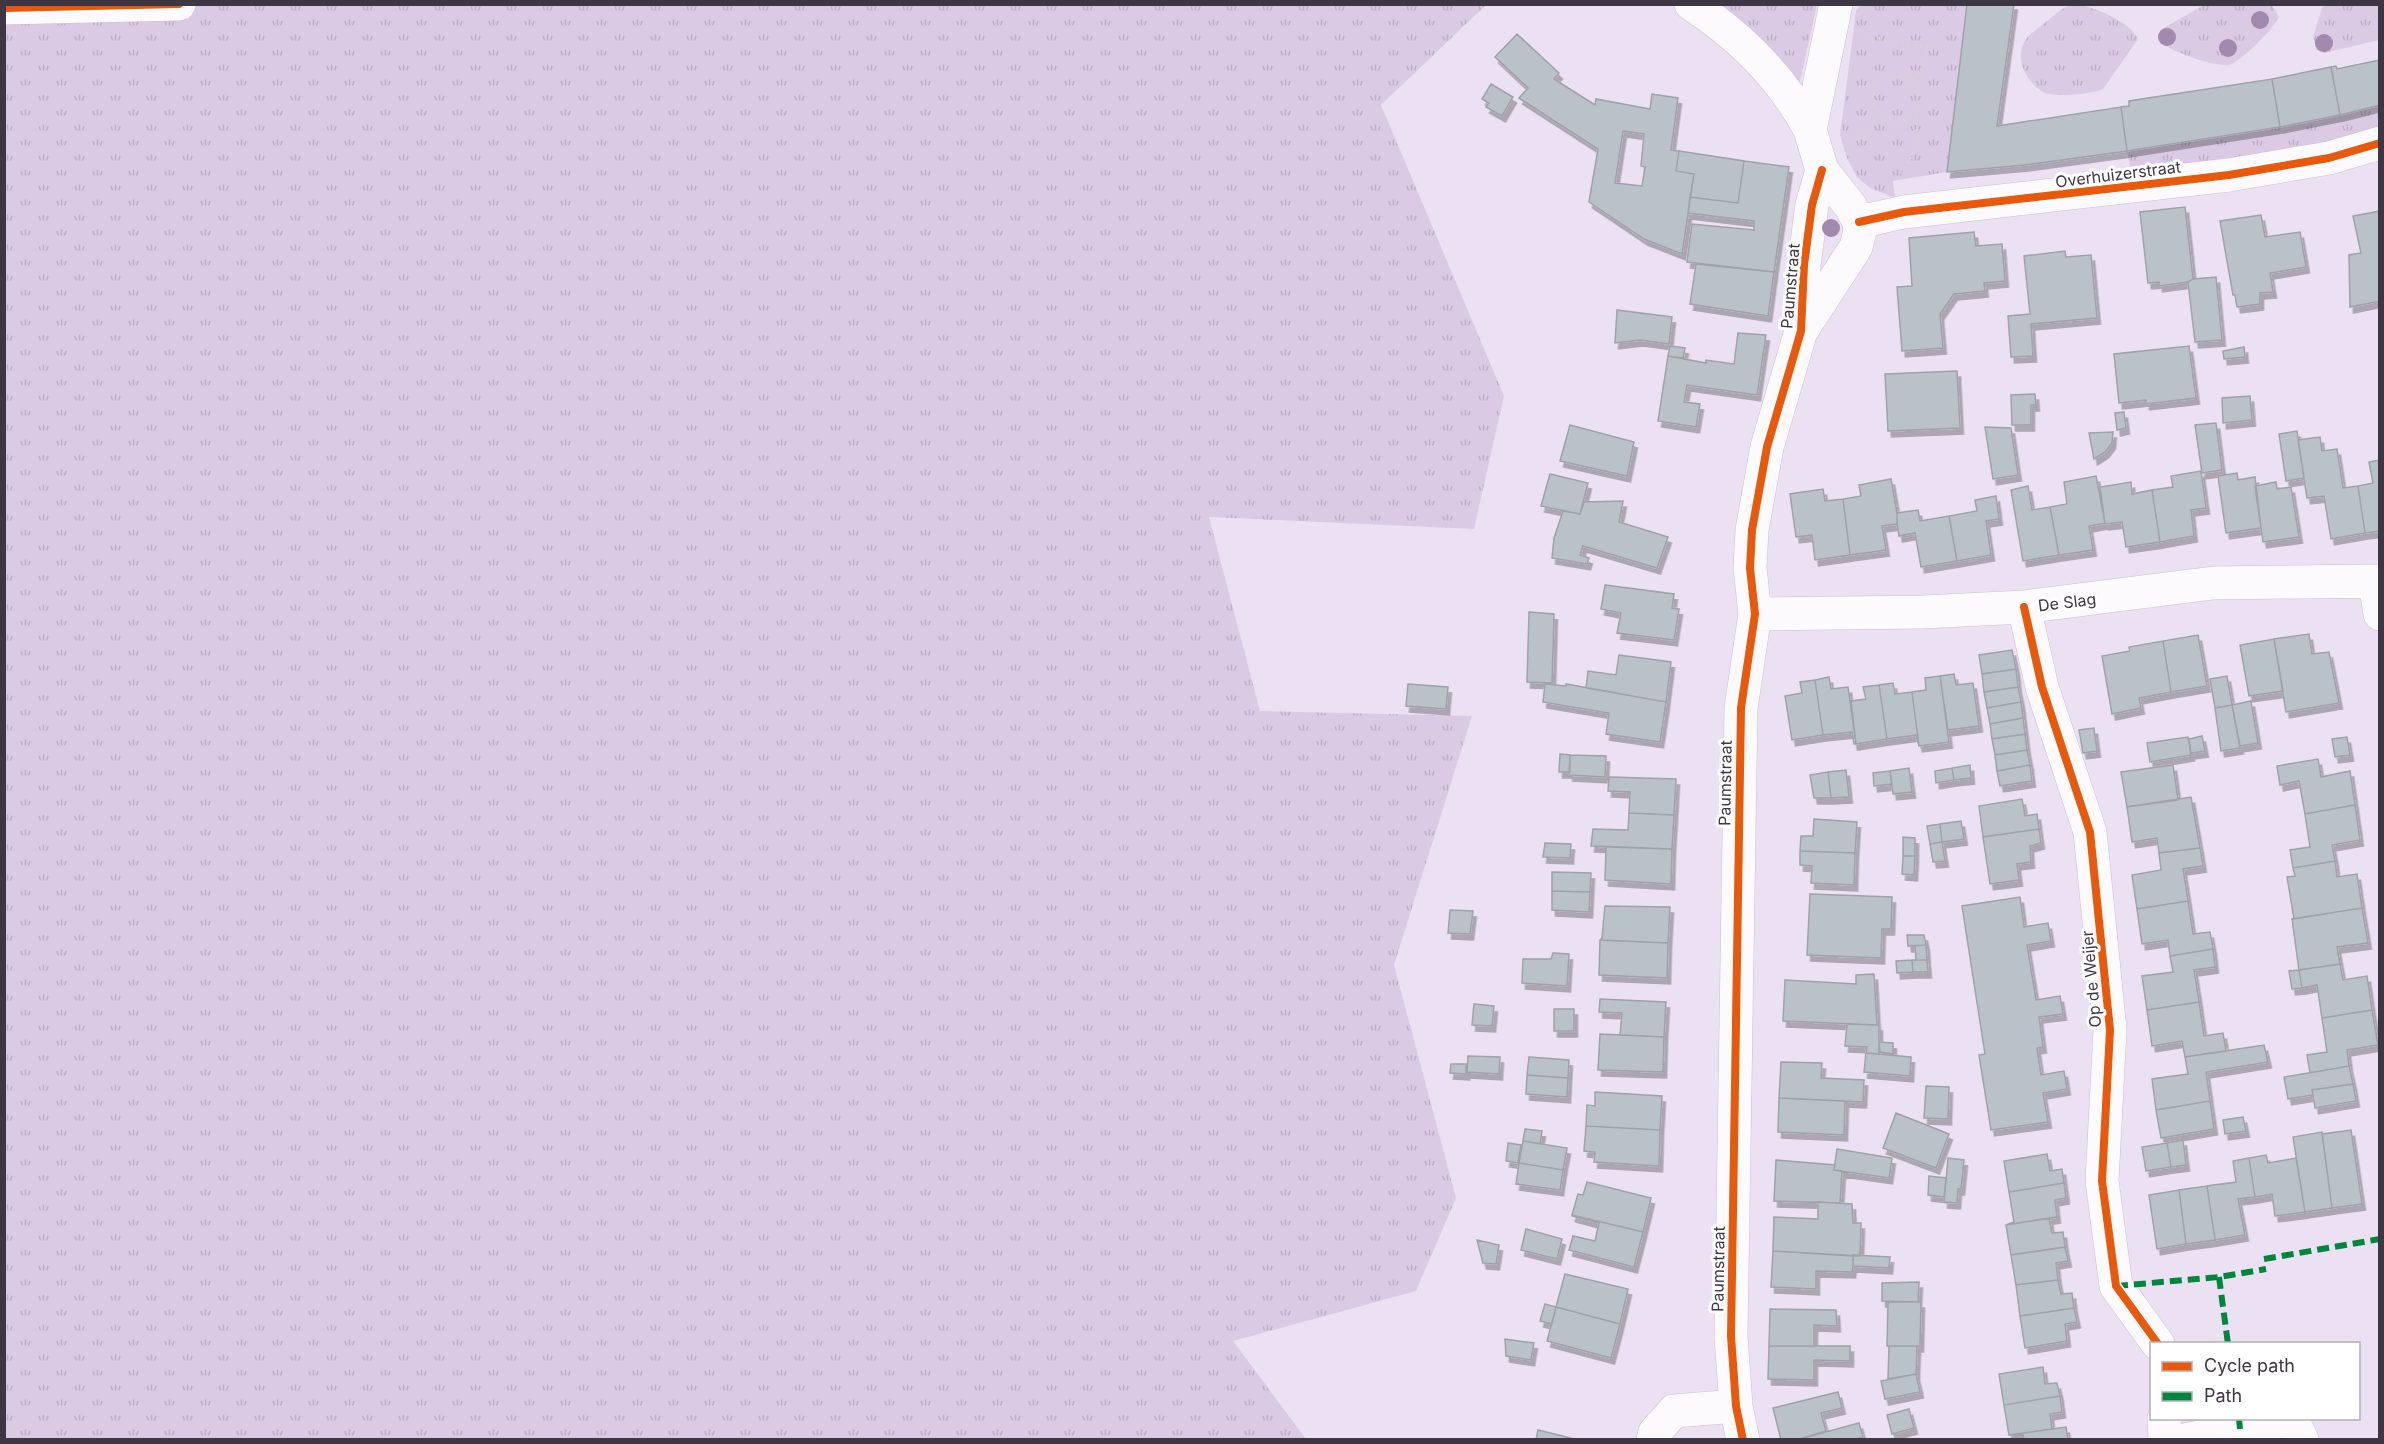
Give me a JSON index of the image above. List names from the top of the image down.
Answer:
{
  "streets": {
    "street": [
      "Overhuizerstraat",
      "Paumstraat",
      "De Slag",
      "Op de Weijer"
    ]
  },
  "crossings": [
    ["Overhuizerstraat", "Paumstraat"],
    ["Paumstraat", "De Slag"],
    ["De Slag", "Op de Weijer"]
  ],
  "legend": ["Cycle path", "Path"]
}
